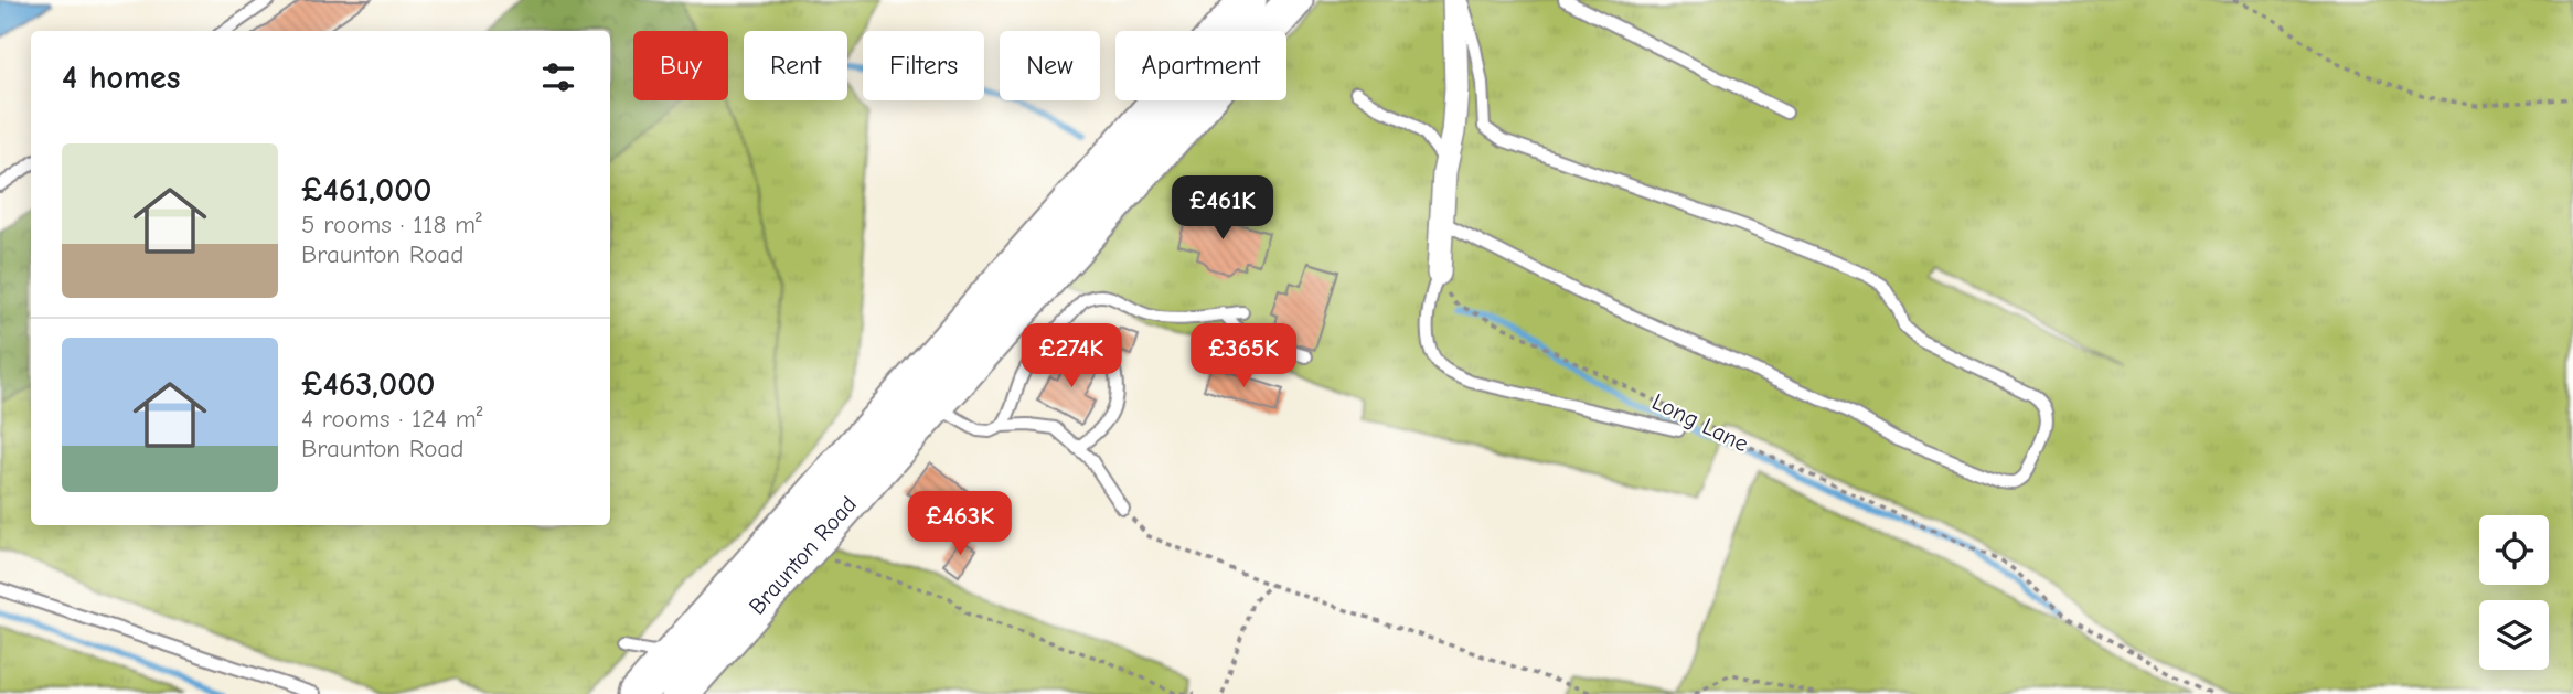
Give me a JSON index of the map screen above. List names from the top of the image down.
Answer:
{
  "streets": {
    "main road": ["Braunton Road"],
    "path": ["Long Lane"]
  },
  "page": {
    "chip": [
      "Buy",
      "Rent",
      "Filters",
      "New",
      "Apartment"
    ],
    "heading": "4 homes",
    "list": [
      {
        "name": "£461,000",
        "note": "5 rooms · 118 m² · Braunton Road"
      },
      {
        "name": "£463,000",
        "note": "4 rooms · 124 m² · Braunton Road"
      }
    ],
    "price": [
      "£461K",
      "£274K",
      "£365K",
      "£463K"
    ]
  }
}
